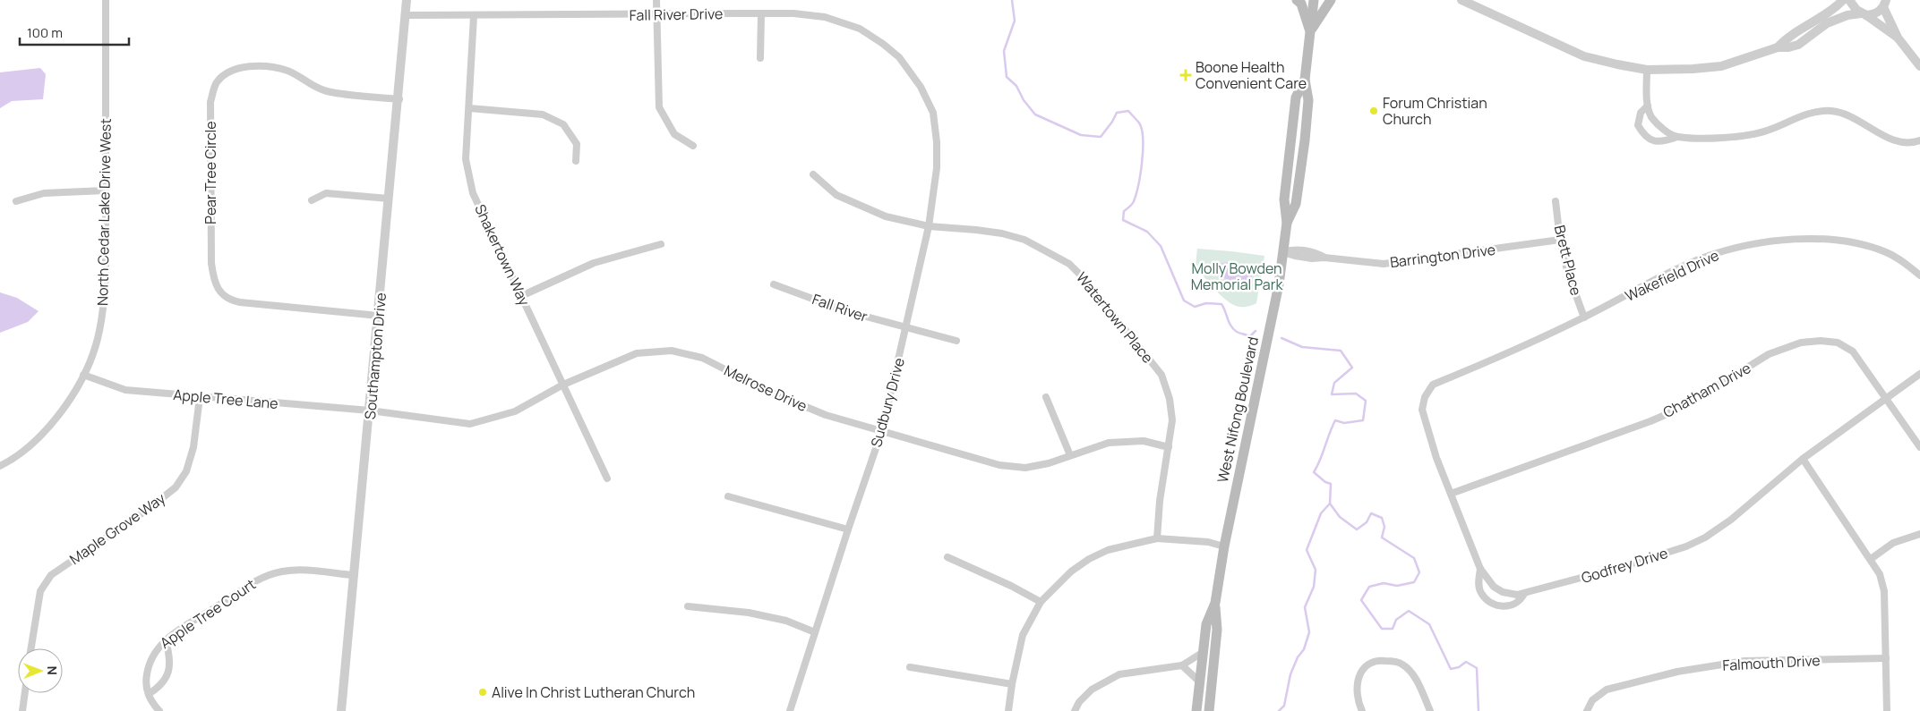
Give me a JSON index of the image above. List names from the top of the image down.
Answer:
{
  "streets": {
    "main road": ["West Nifong Boulevard"],
    "street": [
      "Fall River Drive",
      "Pear Tree Circle",
      "North Cedar Lake Drive West",
      "Shakertown Way",
      "Barrington Drive",
      "Brett Place",
      "Wakefield Drive",
      "Fall River",
      "Watertown Place",
      "Southampton Drive",
      "Melrose Drive",
      "Chatham Drive",
      "Apple Tree Lane",
      "Sudbury Drive",
      "Maple Grove Way",
      "Godfrey Drive",
      "Apple Tree Court",
      "Falmouth Drive"
    ]
  },
  "crossings": [
    ["Fall River Drive", "Shakertown Way"],
    ["Fall River Drive", "Southampton Drive"],
    ["Fall River Drive", "Sudbury Drive"],
    ["Pear Tree Circle", "Southampton Drive"],
    ["North Cedar Lake Drive West", "Apple Tree Lane"],
    ["Shakertown Way", "Melrose Drive"],
    ["Barrington Drive", "Brett Place"],
    ["Barrington Drive", "West Nifong Boulevard"],
    ["Brett Place", "Wakefield Drive"],
    ["Wakefield Drive", "Godfrey Drive"],
    ["Fall River", "Sudbury Drive"],
    ["Watertown Place", "Melrose Drive"],
    ["Watertown Place", "Sudbury Drive"],
    ["Southampton Drive", "Melrose Drive"],
    ["Southampton Drive", "Apple Tree Lane"],
    ["Southampton Drive", "Apple Tree Court"],
    ["Melrose Drive", "Apple Tree Lane"],
    ["Melrose Drive", "Sudbury Drive"],
    ["Chatham Drive", "Godfrey Drive"],
    ["Apple Tree Lane", "Maple Grove Way"]
  ],
  "parks": ["Molly Bowden Memorial Park"],
  "places": {
    "health": ["Boone Health Convenient Care"],
    "other": ["Forum Christian Church", "Alive In Christ Lutheran Church"]
  },
  "scale_bar": "100 m",
  "north": "right"
}
